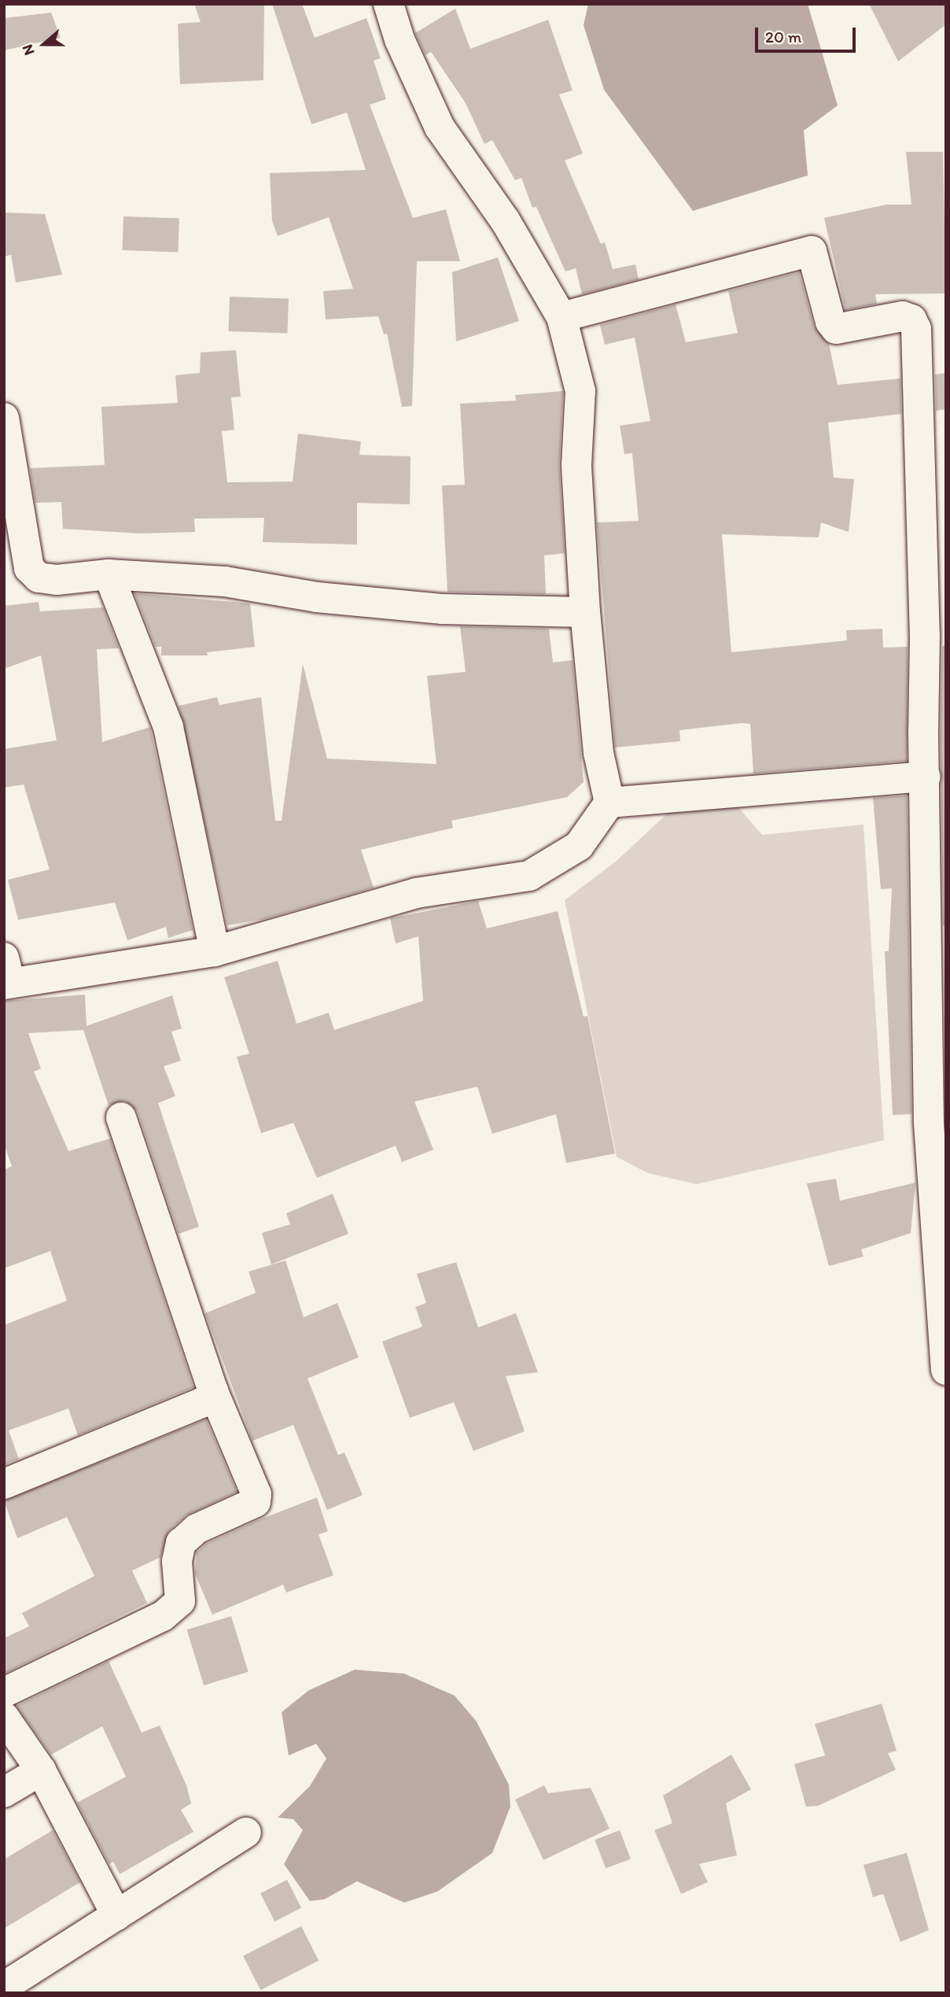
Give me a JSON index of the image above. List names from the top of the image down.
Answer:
{
  "scale_bar": "20 m",
  "north": "left"
}
